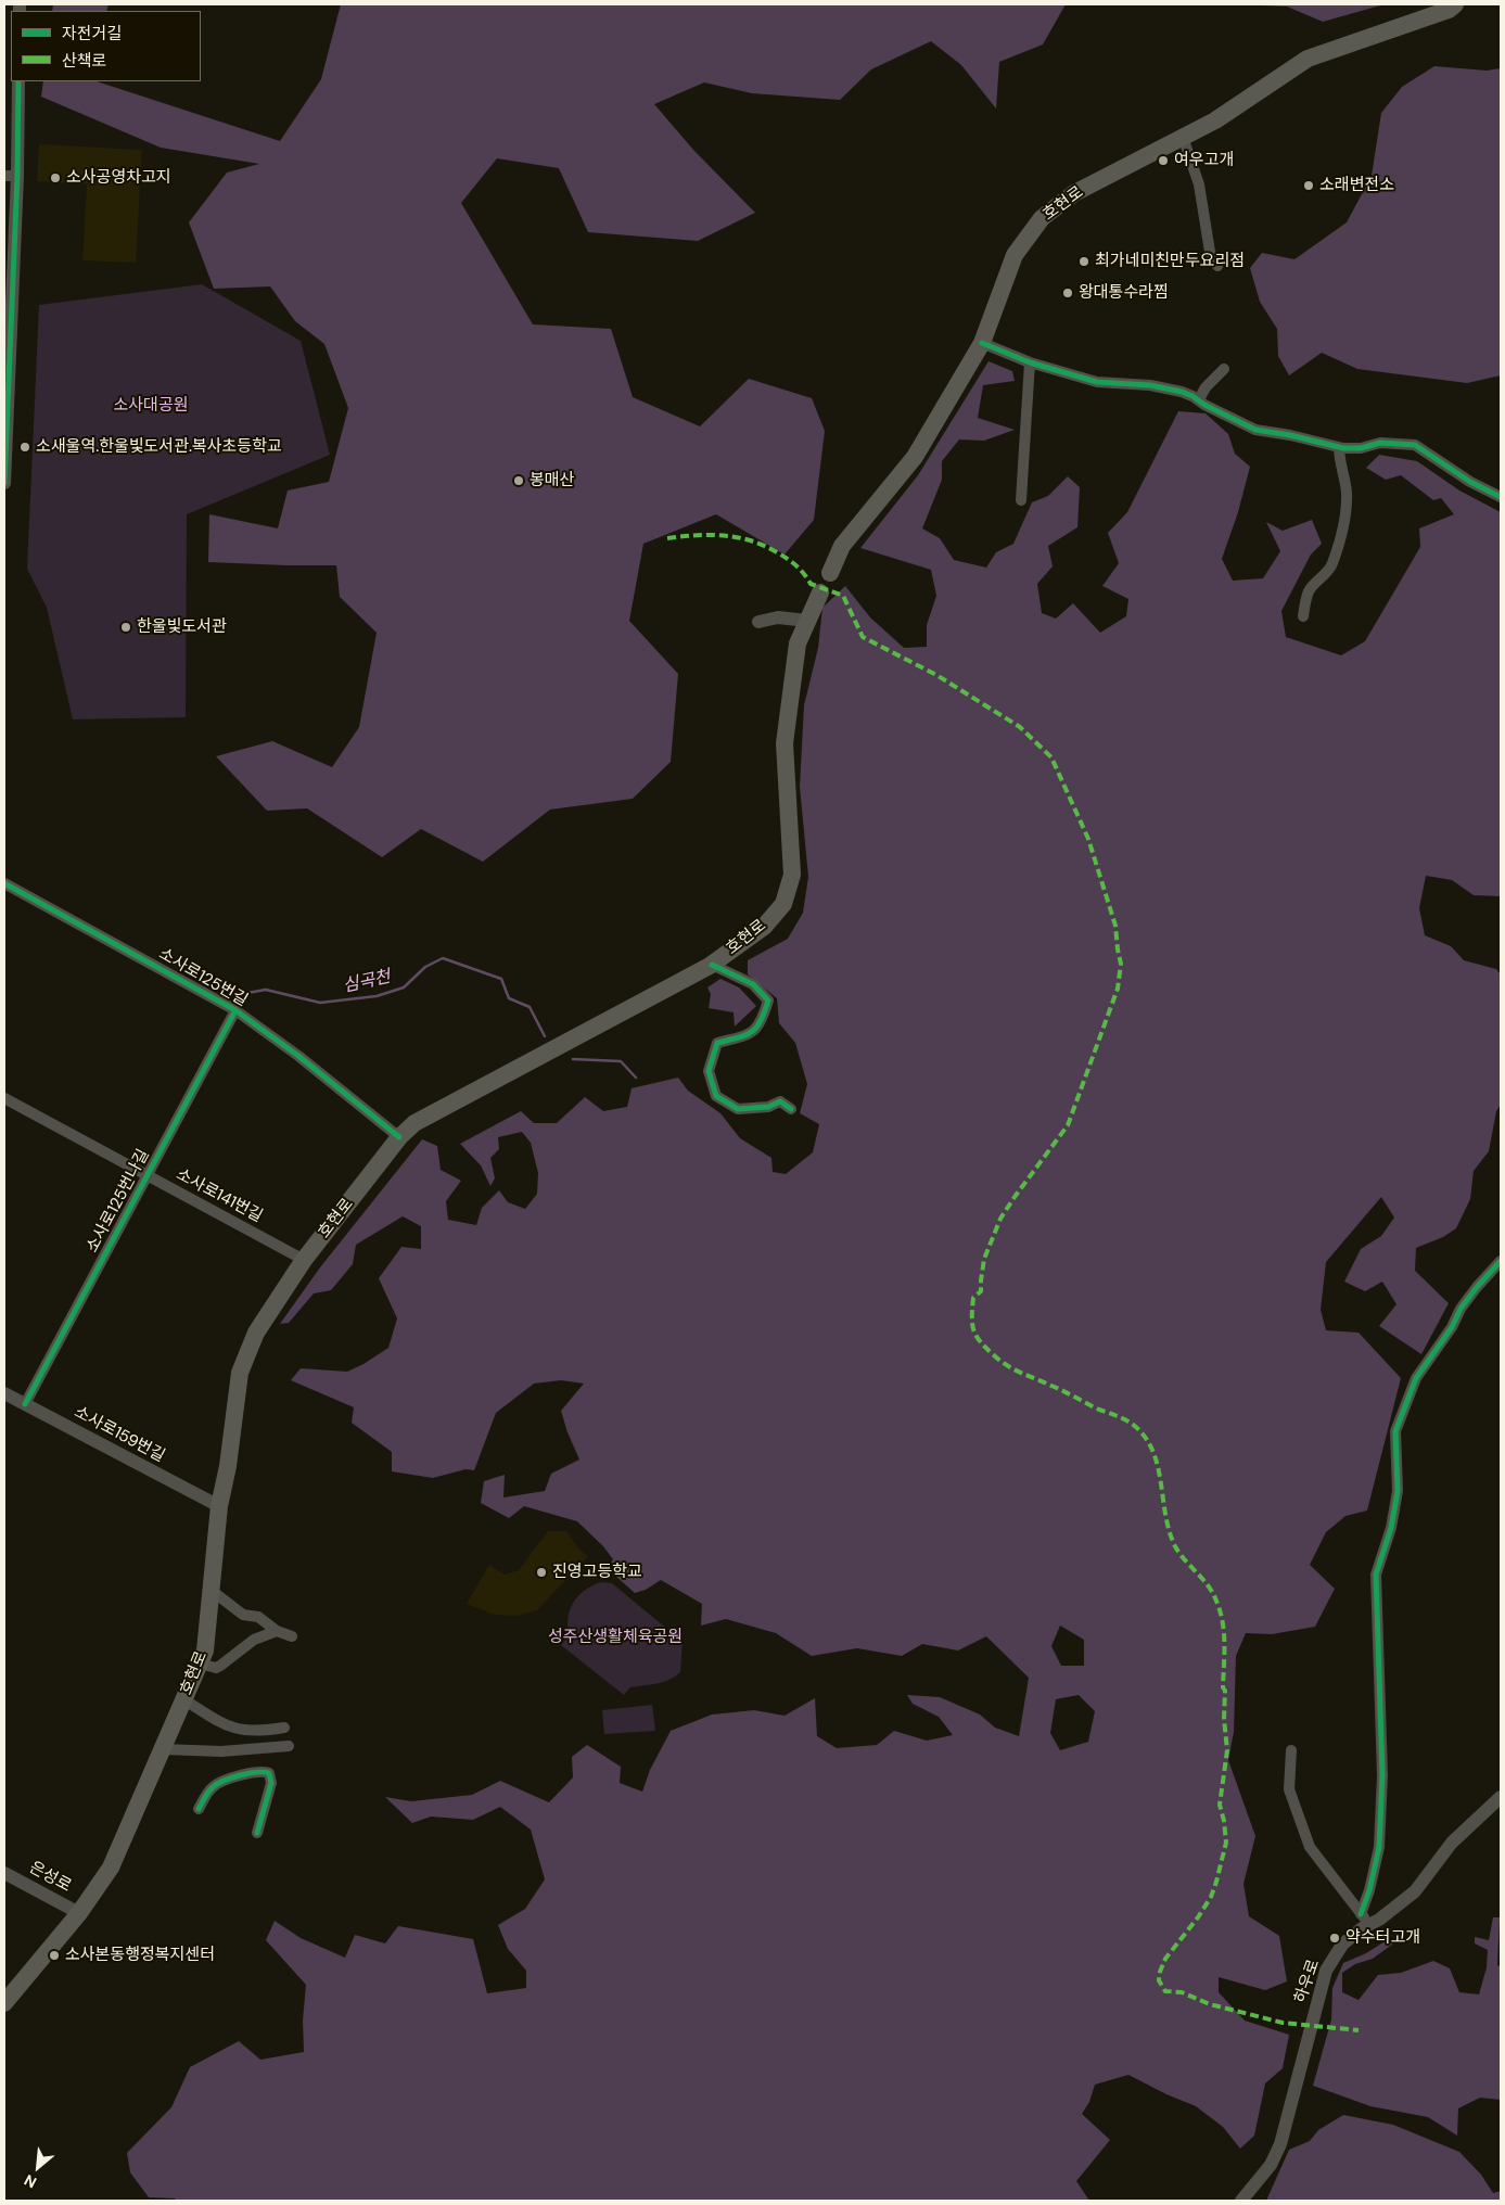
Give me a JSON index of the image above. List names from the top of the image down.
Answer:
{
  "streets": {
    "main road": ["호현로"],
    "street": [
      "소사로125번길",
      "소사로141번길",
      "소사로125번나길",
      "소사로159번길",
      "은성로",
      "하우로"
    ]
  },
  "crossings": [
    ["호현로", "소사로125번길"],
    ["호현로", "소사로141번길"],
    ["호현로", "소사로159번길"],
    ["호현로", "은성로"],
    ["소사로125번길", "소사로125번나길"],
    ["소사로141번길", "소사로125번나길"],
    ["소사로125번나길", "소사로159번길"]
  ],
  "water": ["심곡천"],
  "parks": ["소사대공원", "성주산생활체육공원"],
  "places": [
    "여우고개",
    "소사공영차고지",
    "소래변전소",
    "최가네미친만두요리점",
    "왕대통수라찜",
    "소새울역.한울빛도서관.복사초등학교",
    "봉매산",
    "한울빛도서관",
    "진영고등학교",
    "약수터고개",
    "소사본동행정복지센터"
  ],
  "legend": ["자전거길", "산책로"],
  "north": "bottom left"
}
